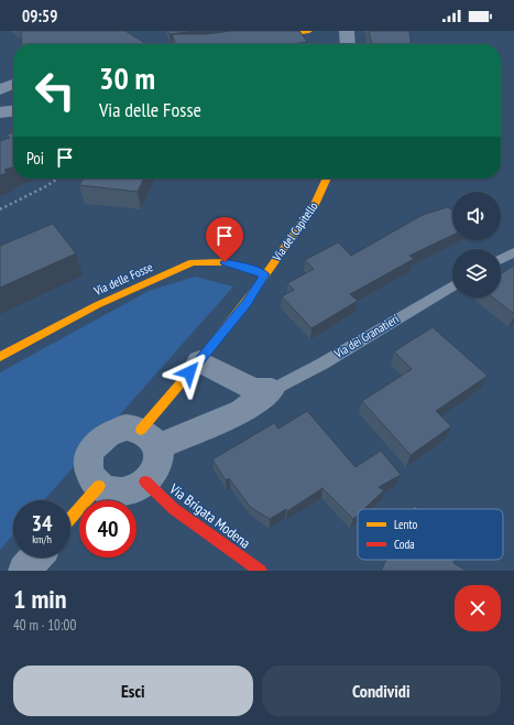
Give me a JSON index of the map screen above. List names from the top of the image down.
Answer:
{
  "streets": {
    "street": [
      "Via del Capitello",
      "Via delle Fosse",
      "Via dei Granatieri",
      "Via Brigata Modena"
    ]
  },
  "crossings": [
    ["Via del Capitello", "Via delle Fosse"],
    ["Via del Capitello", "Via dei Granatieri"],
    ["Via del Capitello", "Via Brigata Modena"],
    ["Via dei Granatieri", "Via Brigata Modena"]
  ],
  "legend": ["Lento", "Coda"],
  "page": {
    "status": "09:59",
    "turn": ["30 m", "Via delle Fosse"],
    "then": "Poi",
    "speed": "34 km/h",
    "limit": "40",
    "heading": ["1 min", "40 m · 10:00"],
    "buttons": ["Esci", "Condividi"]
  }
}
